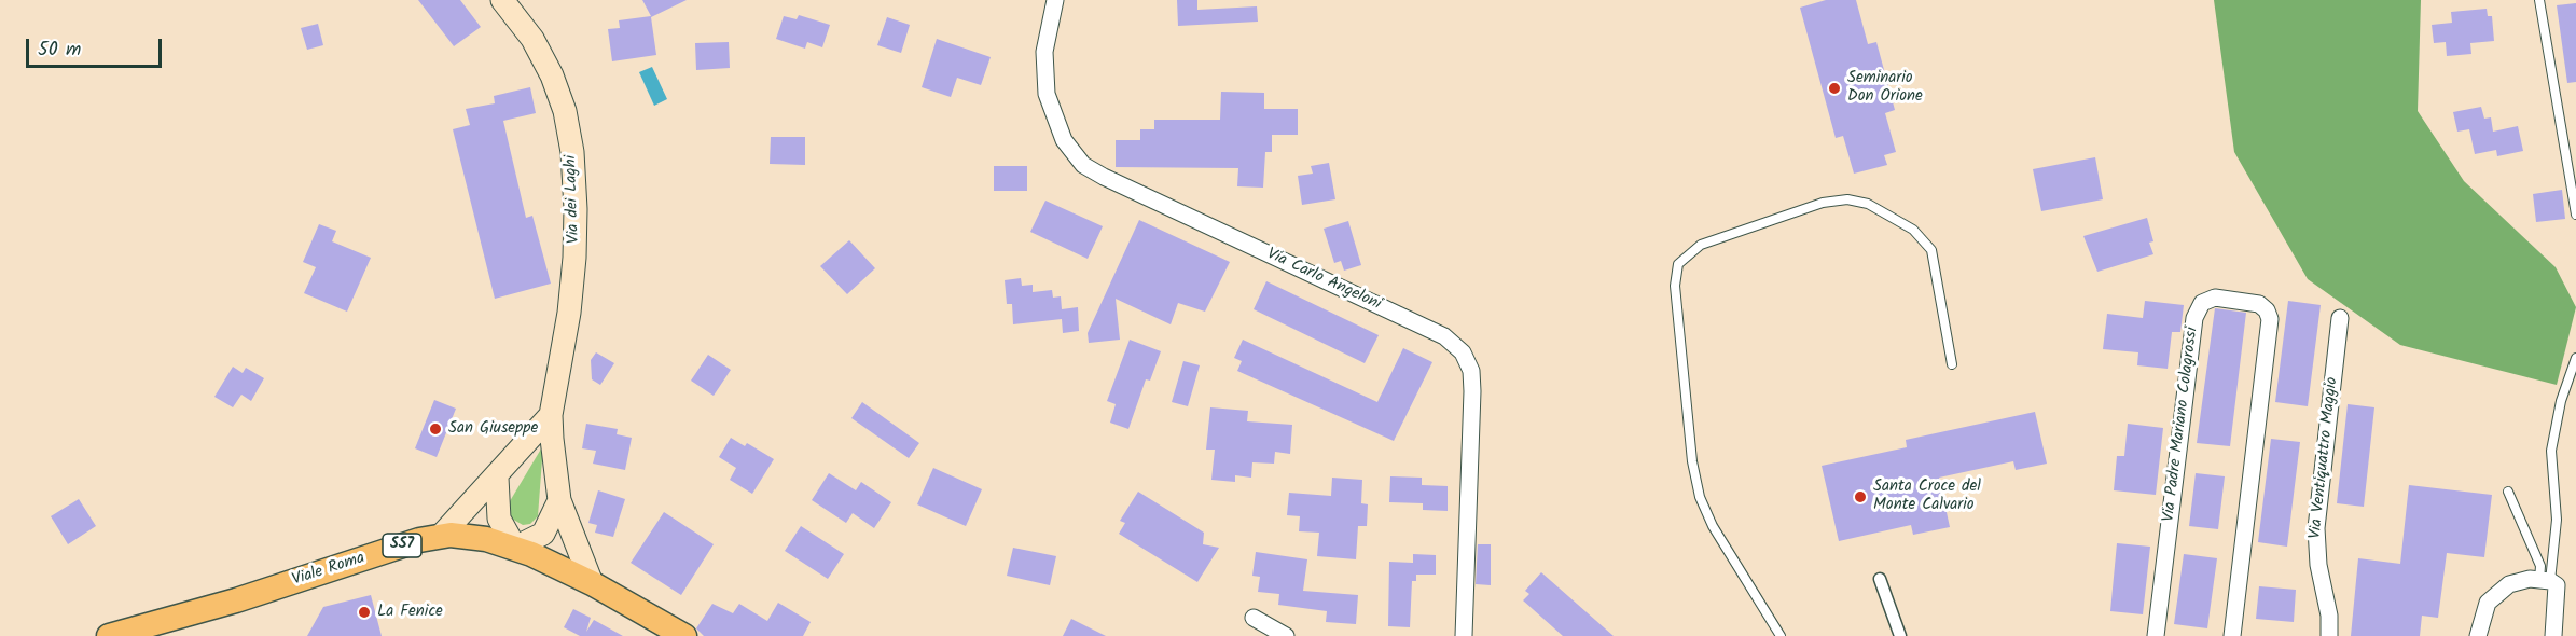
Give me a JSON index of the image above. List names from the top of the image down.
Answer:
{
  "streets": {
    "main road": ["Via dei Laghi", "SS7", "Viale Roma"],
    "street": ["Via Carlo Angeloni", "Via Padre Mariano Colagrossi", "Via Ventiquattro Maggio"]
  },
  "crossings": [
    ["Via dei Laghi", "Viale Roma"]
  ],
  "places": [
    "Seminario Don Orione",
    "San Giuseppe",
    "Santa Croce del Monte Calvario",
    "La Fenice"
  ],
  "scale_bar": "50 m"
}
